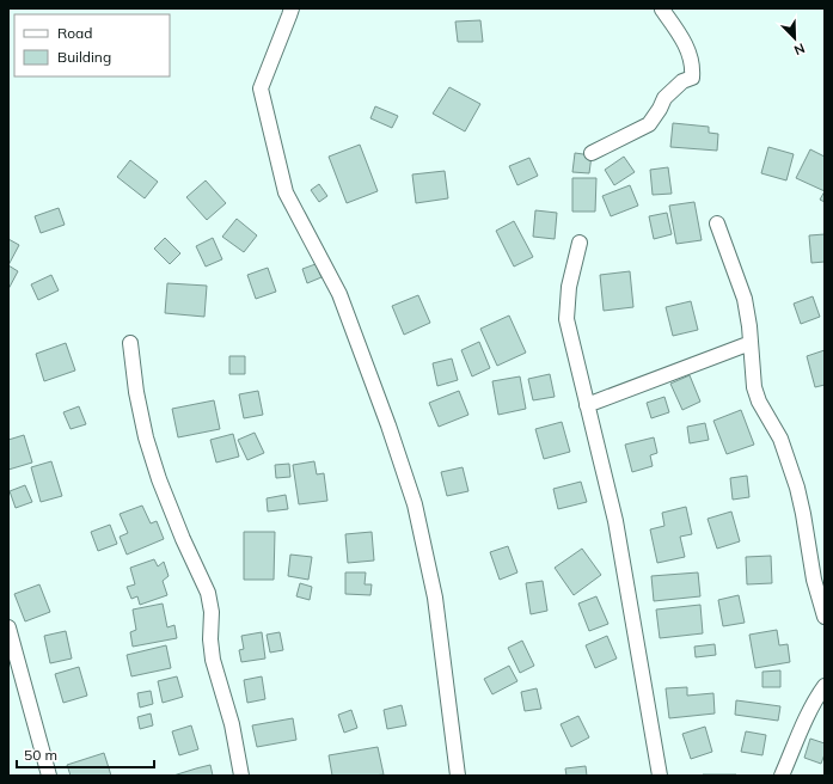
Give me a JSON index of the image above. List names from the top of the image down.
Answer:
{
  "legend": ["Road", "Building"],
  "scale_bar": "50 m",
  "north": "bottom right"
}
